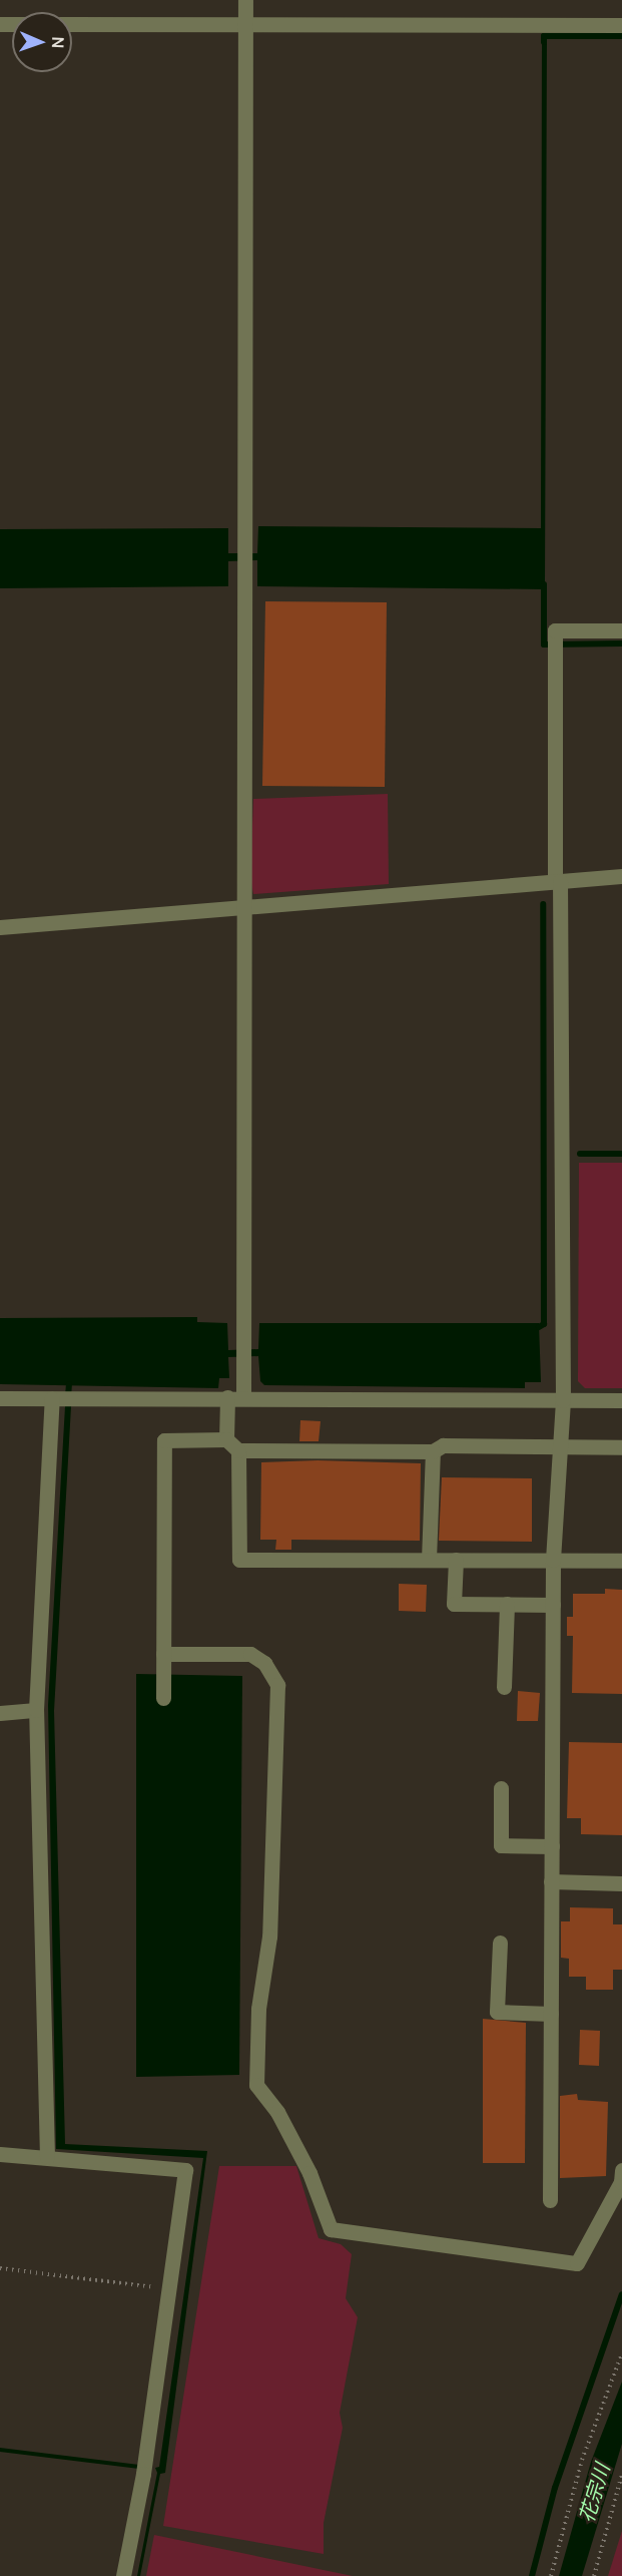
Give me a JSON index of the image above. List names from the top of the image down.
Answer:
{
  "water": ["花宗川"],
  "north": "right"
}
